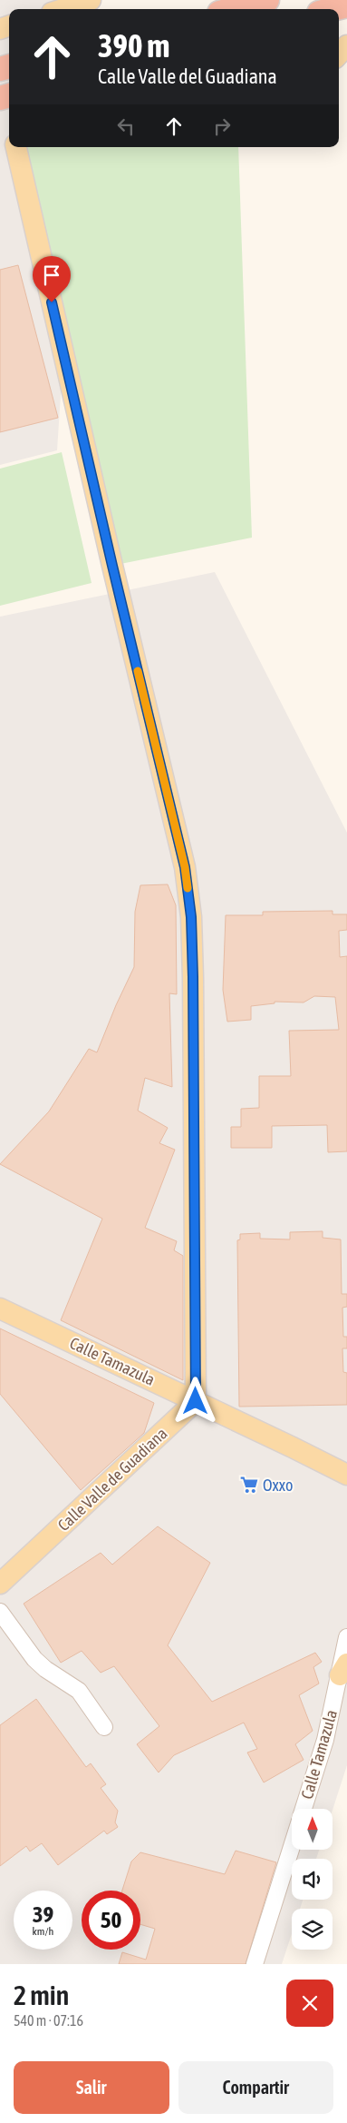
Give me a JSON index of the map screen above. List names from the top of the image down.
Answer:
{
  "streets": {
    "main road": ["Calle Tamazula", "Calle Valle de Guadiana"]
  },
  "crossings": [
    ["Calle Tamazula", "Calle Valle de Guadiana"]
  ],
  "places": {
    "supermarket": ["Oxxo"]
  },
  "north": "top",
  "page": {
    "turn": ["390 m", "Calle Valle del Guadiana"],
    "speed": "39 km/h",
    "limit": "50",
    "heading": ["2 min", "540 m · 07:16"],
    "buttons": ["Salir", "Compartir"]
  }
}
